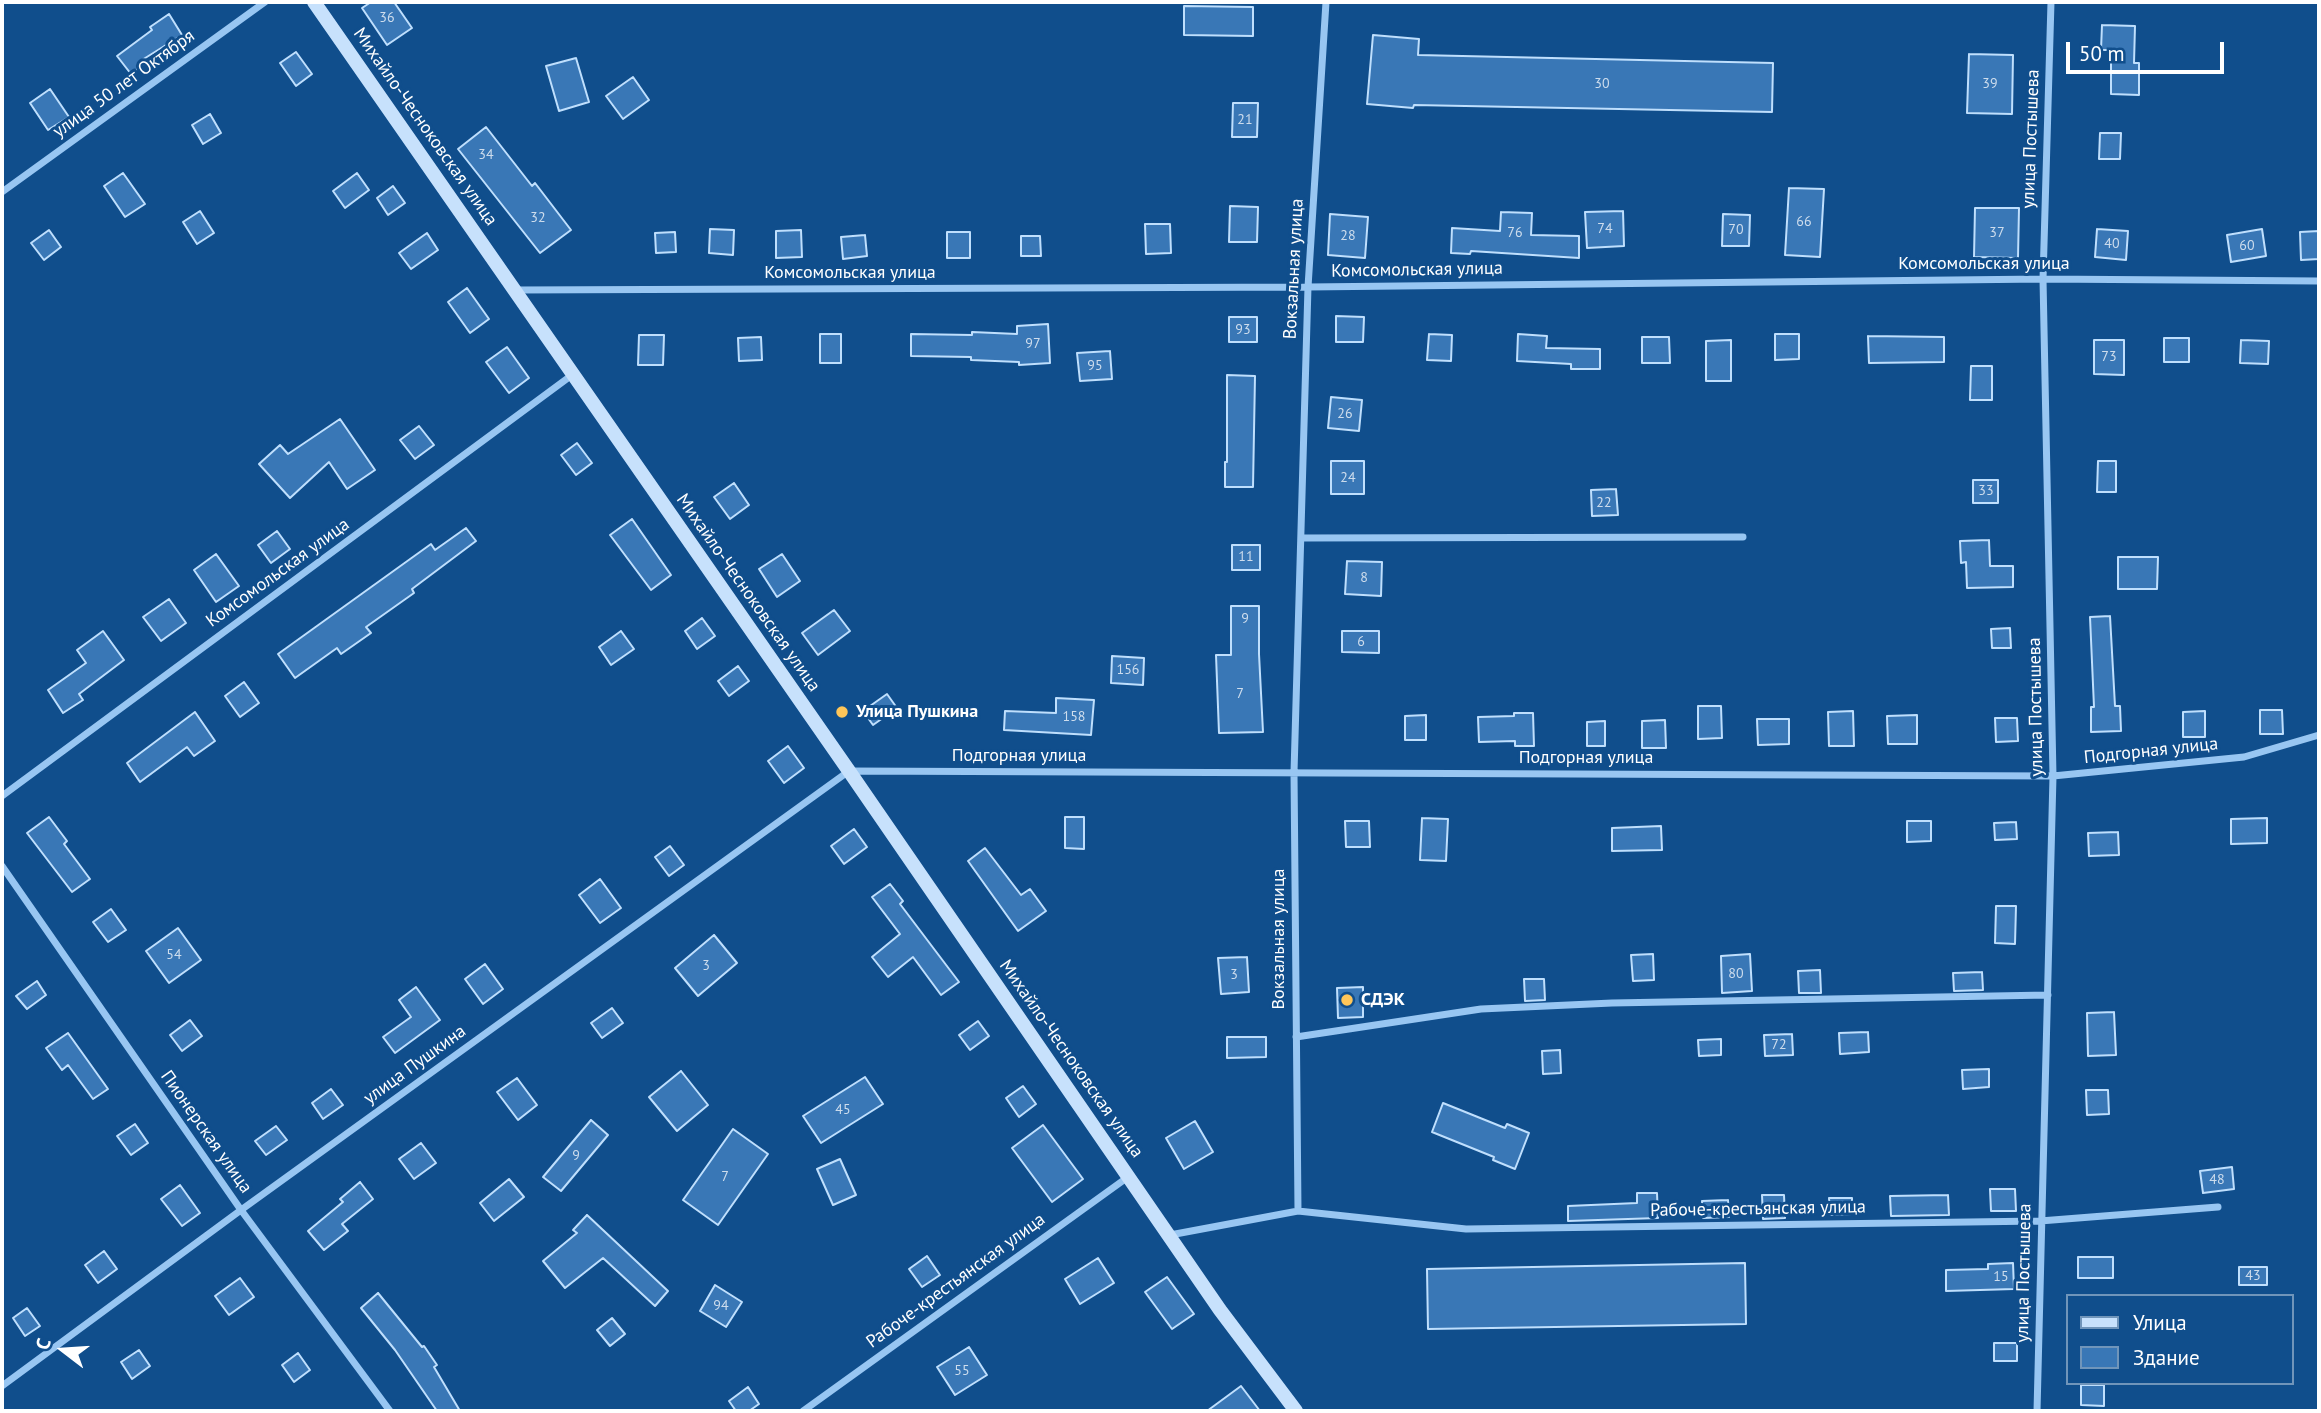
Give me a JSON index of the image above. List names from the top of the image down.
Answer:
{
  "streets": {
    "main road": ["Михайло-Чесноковская улица"],
    "street": [
      "улица 50 лет Октября",
      "улица Постышева",
      "Комсомольская улица",
      "Вокзальная улица",
      "Подгорная улица",
      "улица Пушкина",
      "Пионерская улица",
      "Рабоче-крестьянская улица"
    ]
  },
  "crossings": [
    ["Михайло-Чесноковская улица", "Комсомольская улица"],
    ["Михайло-Чесноковская улица", "Подгорная улица"],
    ["Михайло-Чесноковская улица", "улица Пушкина"],
    ["Михайло-Чесноковская улица", "Рабоче-крестьянская улица"],
    ["улица Постышева", "Комсомольская улица"],
    ["улица Постышева", "Подгорная улица"],
    ["улица Постышева", "Рабоче-крестьянская улица"],
    ["Комсомольская улица", "Вокзальная улица"],
    ["Вокзальная улица", "Подгорная улица"],
    ["Вокзальная улица", "Рабоче-крестьянская улица"],
    ["Подгорная улица", "улица Пушкина"],
    ["улица Пушкина", "Пионерская улица"]
  ],
  "places": ["Улица Пушкина", "СДЭК"],
  "house_numbers": [
    "36",
    "30",
    "39",
    "21",
    "34",
    "32",
    "66",
    "74",
    "70",
    "76",
    "37",
    "28",
    "40",
    "60",
    "93",
    "97",
    "73",
    "95",
    "26",
    "24",
    "33",
    "22",
    "11",
    "8",
    "9",
    "6",
    "156",
    "7",
    "158",
    "54",
    "3",
    "80",
    "3",
    "72",
    "45",
    "9",
    "7",
    "48",
    "43",
    "15",
    "94",
    "55"
  ],
  "legend": ["Улица", "Здание"],
  "scale_bar": "50 m",
  "north": "left"
}
